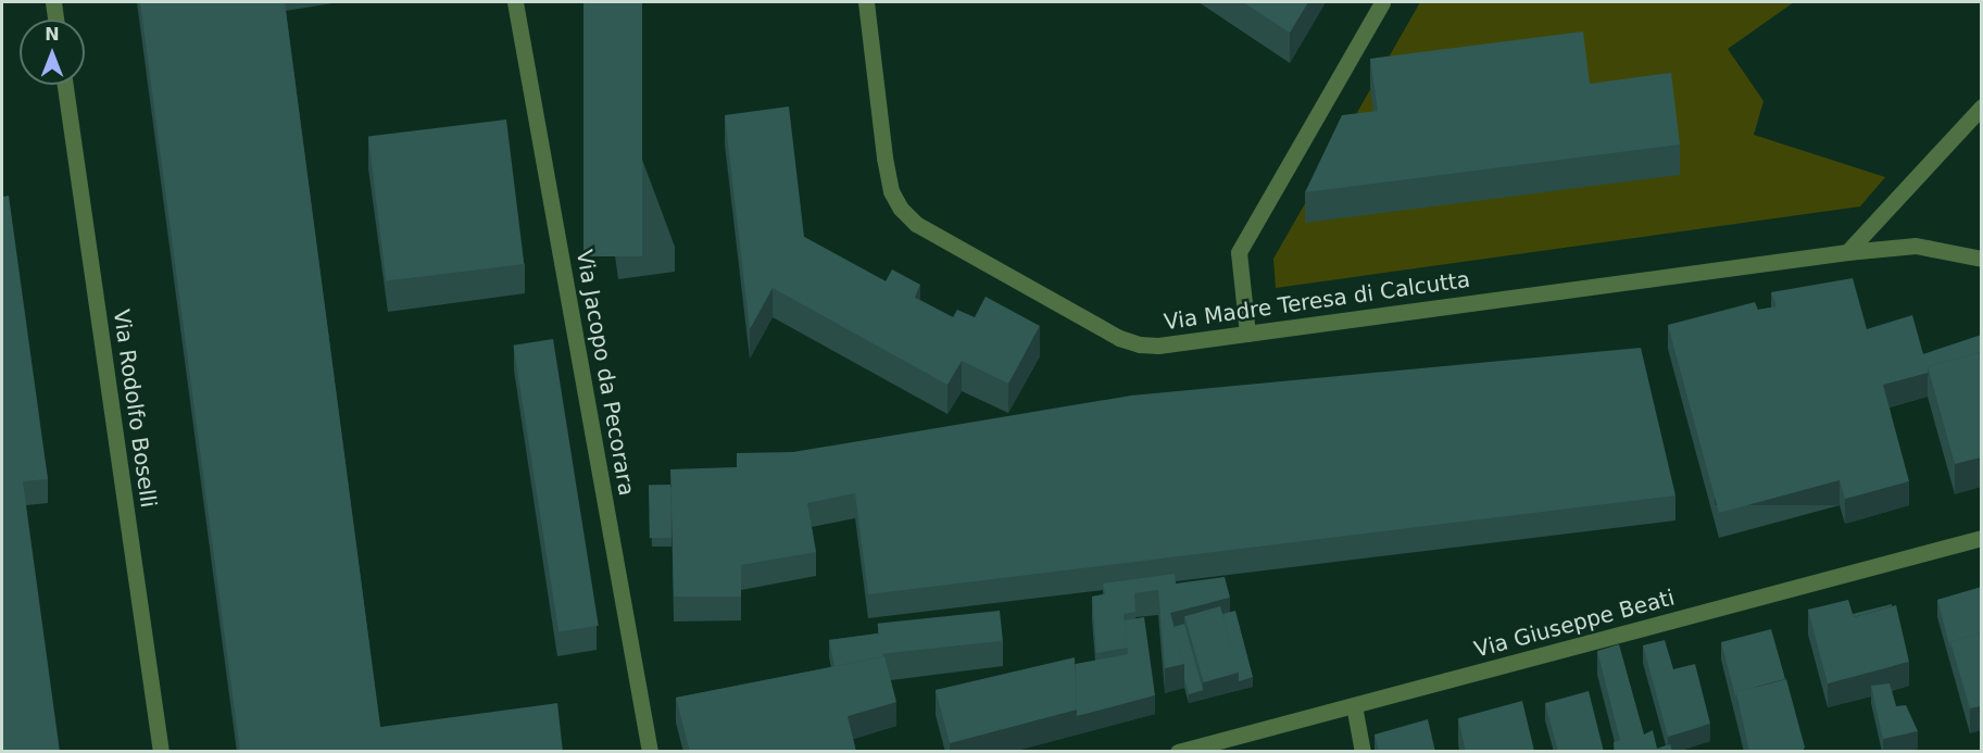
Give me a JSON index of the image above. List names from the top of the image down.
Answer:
{
  "streets": {
    "street": [
      "Via Madre Teresa di Calcutta",
      "Via Jacopo da Pecorara",
      "Via Rodolfo Boselli",
      "Via Giuseppe Beati"
    ]
  },
  "north": "top"
}
